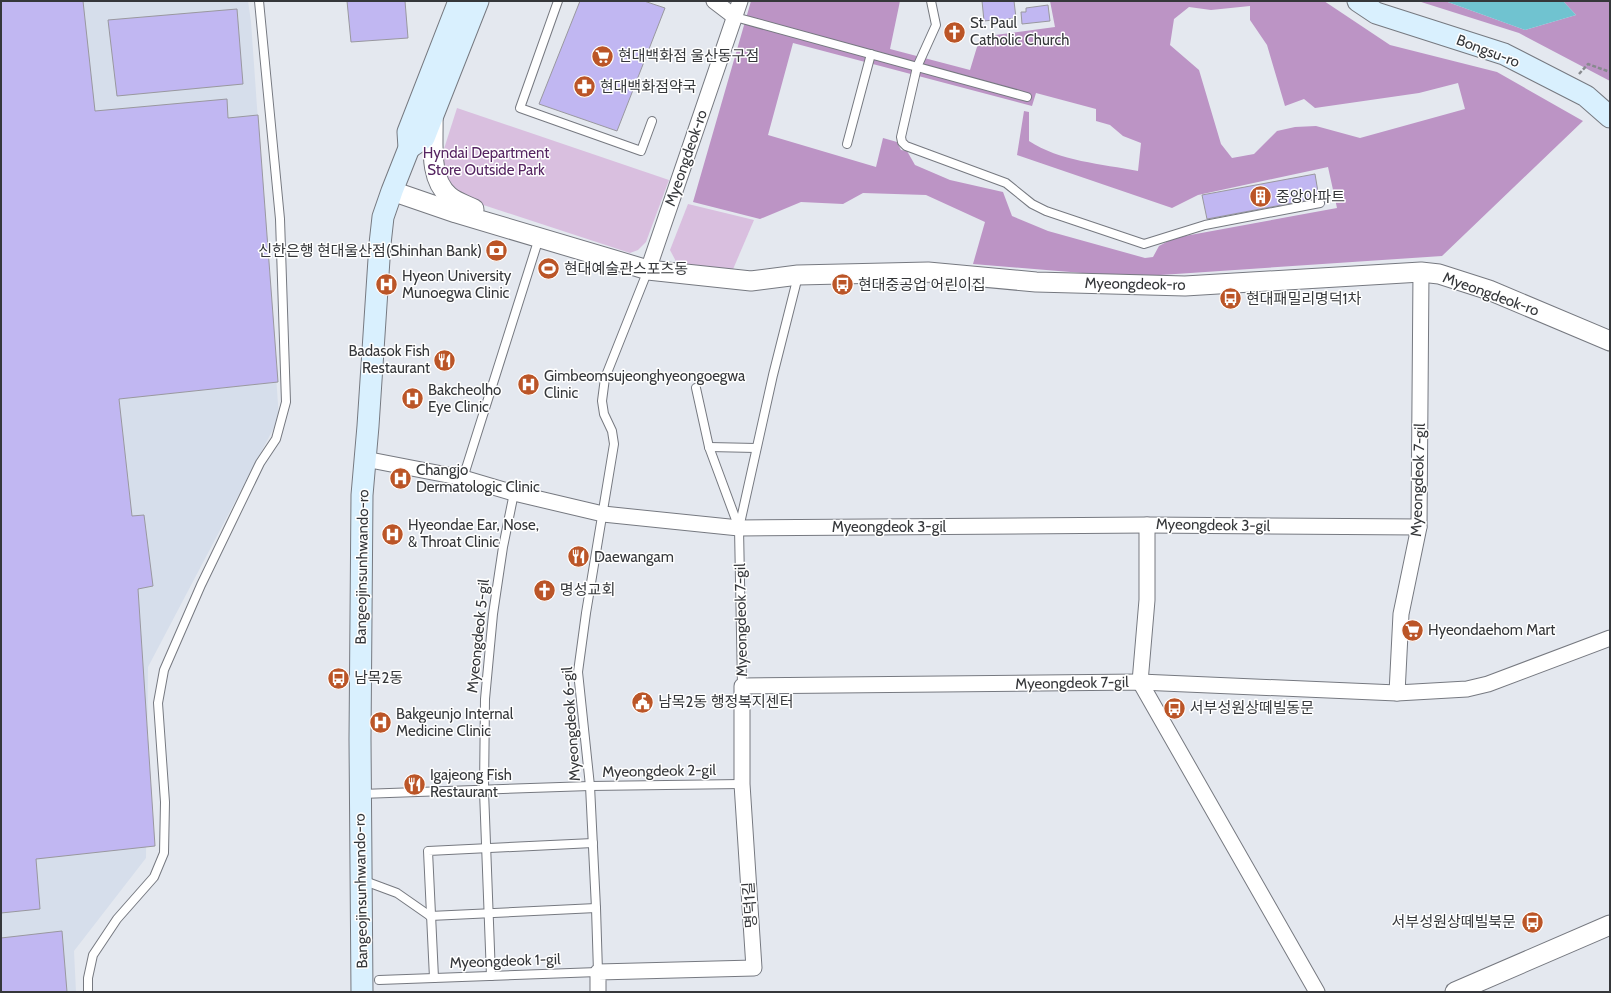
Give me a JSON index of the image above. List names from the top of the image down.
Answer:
{
  "streets": {
    "main road": ["Bongsu-ro", "Bangeojinsunhwando-ro"],
    "street": [
      "Myeongdeok-ro",
      "Myeongdeok 7-gil",
      "Myeongdeok 3-gil",
      "명덕1길"
    ],
    "lane": [
      "Myeongdeok 5-gil",
      "Myeongdeok 6-gil",
      "Myeongdeok 2-gil",
      "Myeongdeok 1-gil"
    ]
  },
  "crossings": [
    ["Myeongdeok-ro", "Myeongdeok 7-gil"],
    ["Myeongdeok-ro", "Bangeojinsunhwando-ro"],
    ["Myeongdeok-ro", "Myeongdeok 6-gil"],
    ["Myeongdeok 7-gil", "Myeongdeok 3-gil"],
    ["Myeongdeok 7-gil", "명덕1길"],
    ["Myeongdeok 3-gil", "Bangeojinsunhwando-ro"],
    ["Myeongdeok 3-gil", "Myeongdeok 5-gil"],
    ["Myeongdeok 3-gil", "Myeongdeok 6-gil"],
    ["Bangeojinsunhwando-ro", "Myeongdeok 2-gil"],
    ["Myeongdeok 5-gil", "Myeongdeok 2-gil"],
    ["Myeongdeok 5-gil", "Myeongdeok 1-gil"],
    ["Myeongdeok 6-gil", "Myeongdeok 2-gil"],
    ["Myeongdeok 6-gil", "명덕1길"],
    ["Myeongdeok 6-gil", "Myeongdeok 1-gil"],
    ["Myeongdeok 2-gil", "명덕1길"],
    ["명덕1길", "Myeongdeok 1-gil"]
  ],
  "parks": ["Hyndai Department Store Outside Park"],
  "places": {
    "church": ["St. Paul Catholic Church", "명성교회"],
    "supermarket": ["현대백화점 울산동구점", "Hyeondaehom Mart"],
    "pharmacy": ["현대백화점약국"],
    "building": ["중앙아파트"],
    "bank": ["신한은행 현대울산점(Shinhan Bank)"],
    "sports": ["현대예술관스포츠동"],
    "hospital": [
      "Hyeon University Munoegwa Clinic",
      "Gimbeomsujeonghyeongoegwa Clinic",
      "Bakcheolho Eye Clinic",
      "Changjo Dermatologic Clinic",
      "Hyeondae Ear, Nose, & Throat Clinic",
      "Bakgeunjo Internal Medicine Clinic"
    ],
    "bus stop": [
      "현대중공업 어린이집",
      "현대패밀리명덕1차",
      "남목2동",
      "서부성원상떼빌동문",
      "서부성원상떼빌북문"
    ],
    "restaurant": ["Badasok Fish Restaurant", "Daewangam", "Igajeong Fish Restaurant"],
    "public building": ["남목2동 행정복지센터"]
  }
}
